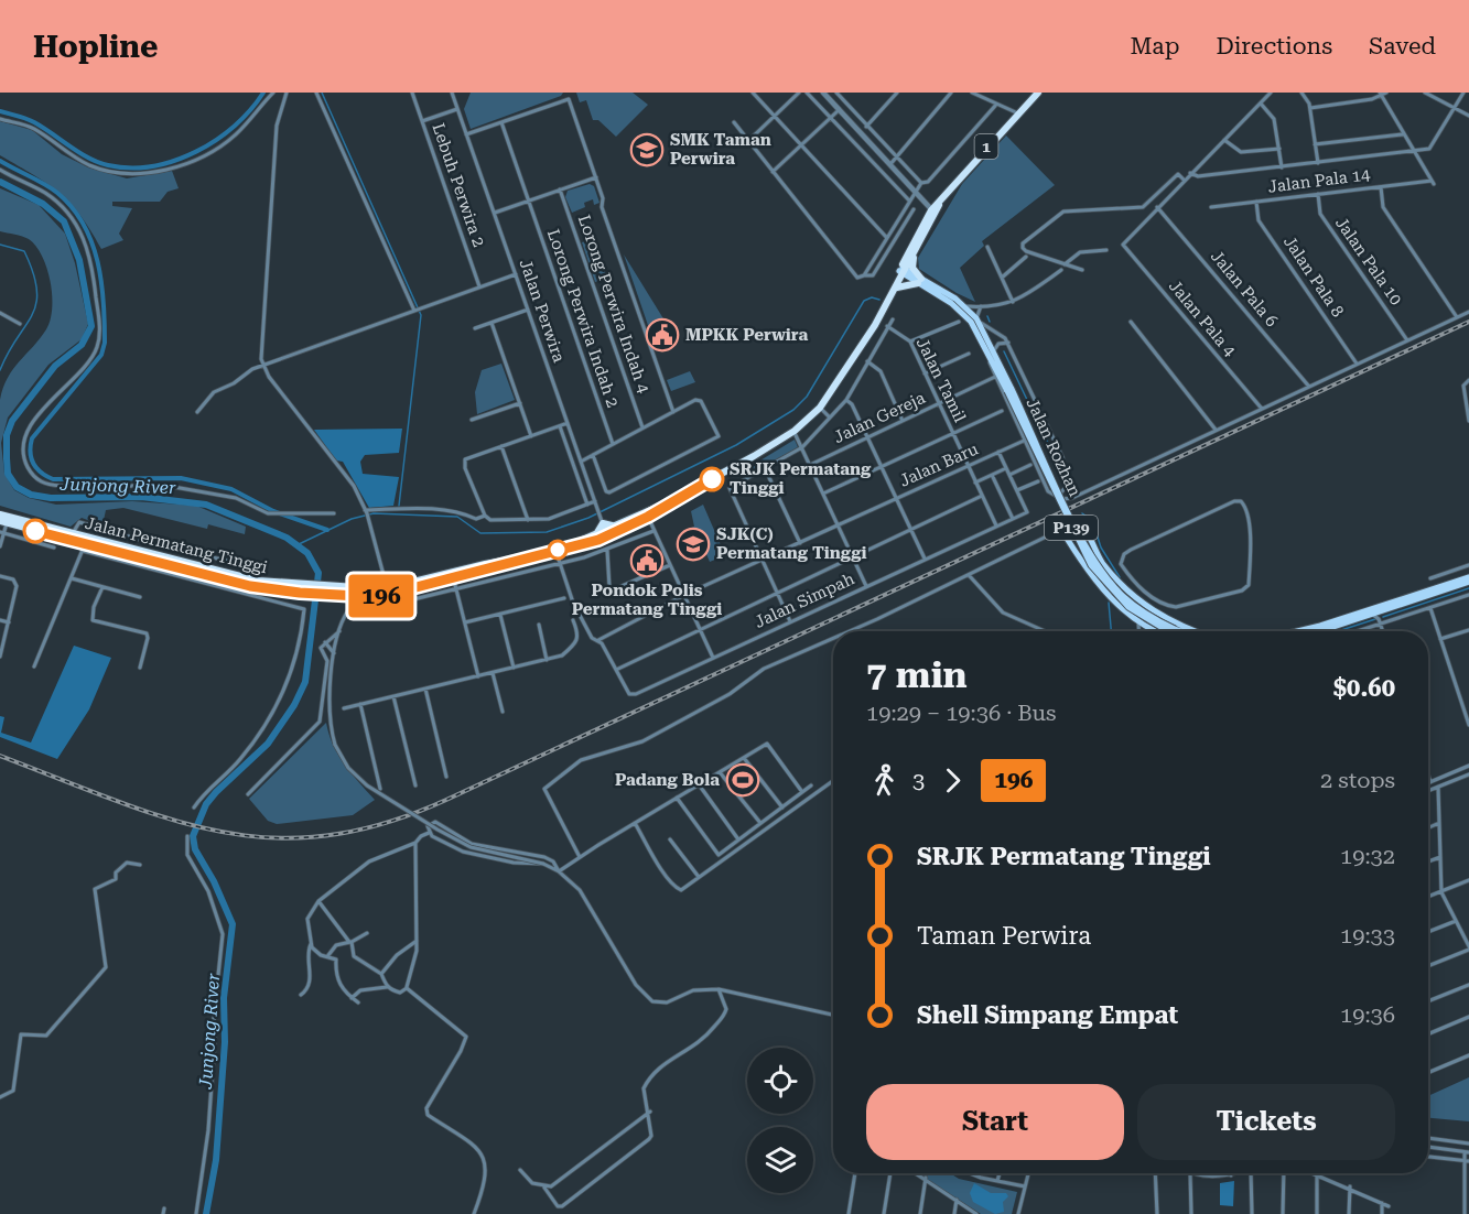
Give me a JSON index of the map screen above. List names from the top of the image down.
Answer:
{
  "streets": {
    "highway": ["1", "Jalan Permatang Tinggi"],
    "main road": ["Jalan Rozhan", "P139"],
    "street": [
      "Jalan Pala 14",
      "Lebuh Perwira 2",
      "Jalan Pala 10",
      "Jalan Pala 8",
      "Jalan Pala 6",
      "Lorong Perwira Indah 4",
      "Jalan Perwira",
      "Lorong Perwira Indah 2",
      "Jalan Pala 4",
      "Jalan Tamil",
      "Jalan Gereja",
      "Jalan Baru",
      "Jalan Simpah"
    ]
  },
  "crossings": [
    ["Jalan Pala 14", "Jalan Pala 10"],
    ["Jalan Pala 14", "Jalan Pala 8"],
    ["Jalan Pala 6", "Jalan Pala 4"],
    ["Jalan Perwira", "Jalan Permatang Tinggi"],
    ["Jalan Tamil", "Jalan Gereja"],
    ["Jalan Tamil", "Jalan Baru"],
    ["Jalan Tamil", "Jalan Simpah"],
    ["Jalan Rozhan", "Jalan Permatang Tinggi"]
  ],
  "water": ["Junjong River"],
  "places": {
    "school or university": ["SMK Taman Perwira", "SJK(C) Permatang Tinggi"],
    "public building": ["MPKK Perwira", "Pondok Polis Permatang Tinggi"],
    "other": ["SRJK Permatang Tinggi"],
    "sports": ["Padang Bola"]
  },
  "lines": ["bus line 196"],
  "page": {
    "header": "Hopline",
    "nav": ["Map", "Directions", "Saved"],
    "on_map": "196",
    "heading": ["7 min", "19:29 – 19:36 · Bus", "$0.60"],
    "legs": ["3", "196", "2 stops"],
    "list": [
      {
        "name": "SRJK Permatang Tinggi",
        "value": "19:32"
      },
      {
        "name": "Taman Perwira",
        "value": "19:33"
      },
      {
        "name": "Shell Simpang Empat",
        "value": "19:36"
      }
    ],
    "buttons": ["Start", "Tickets"]
  }
}
